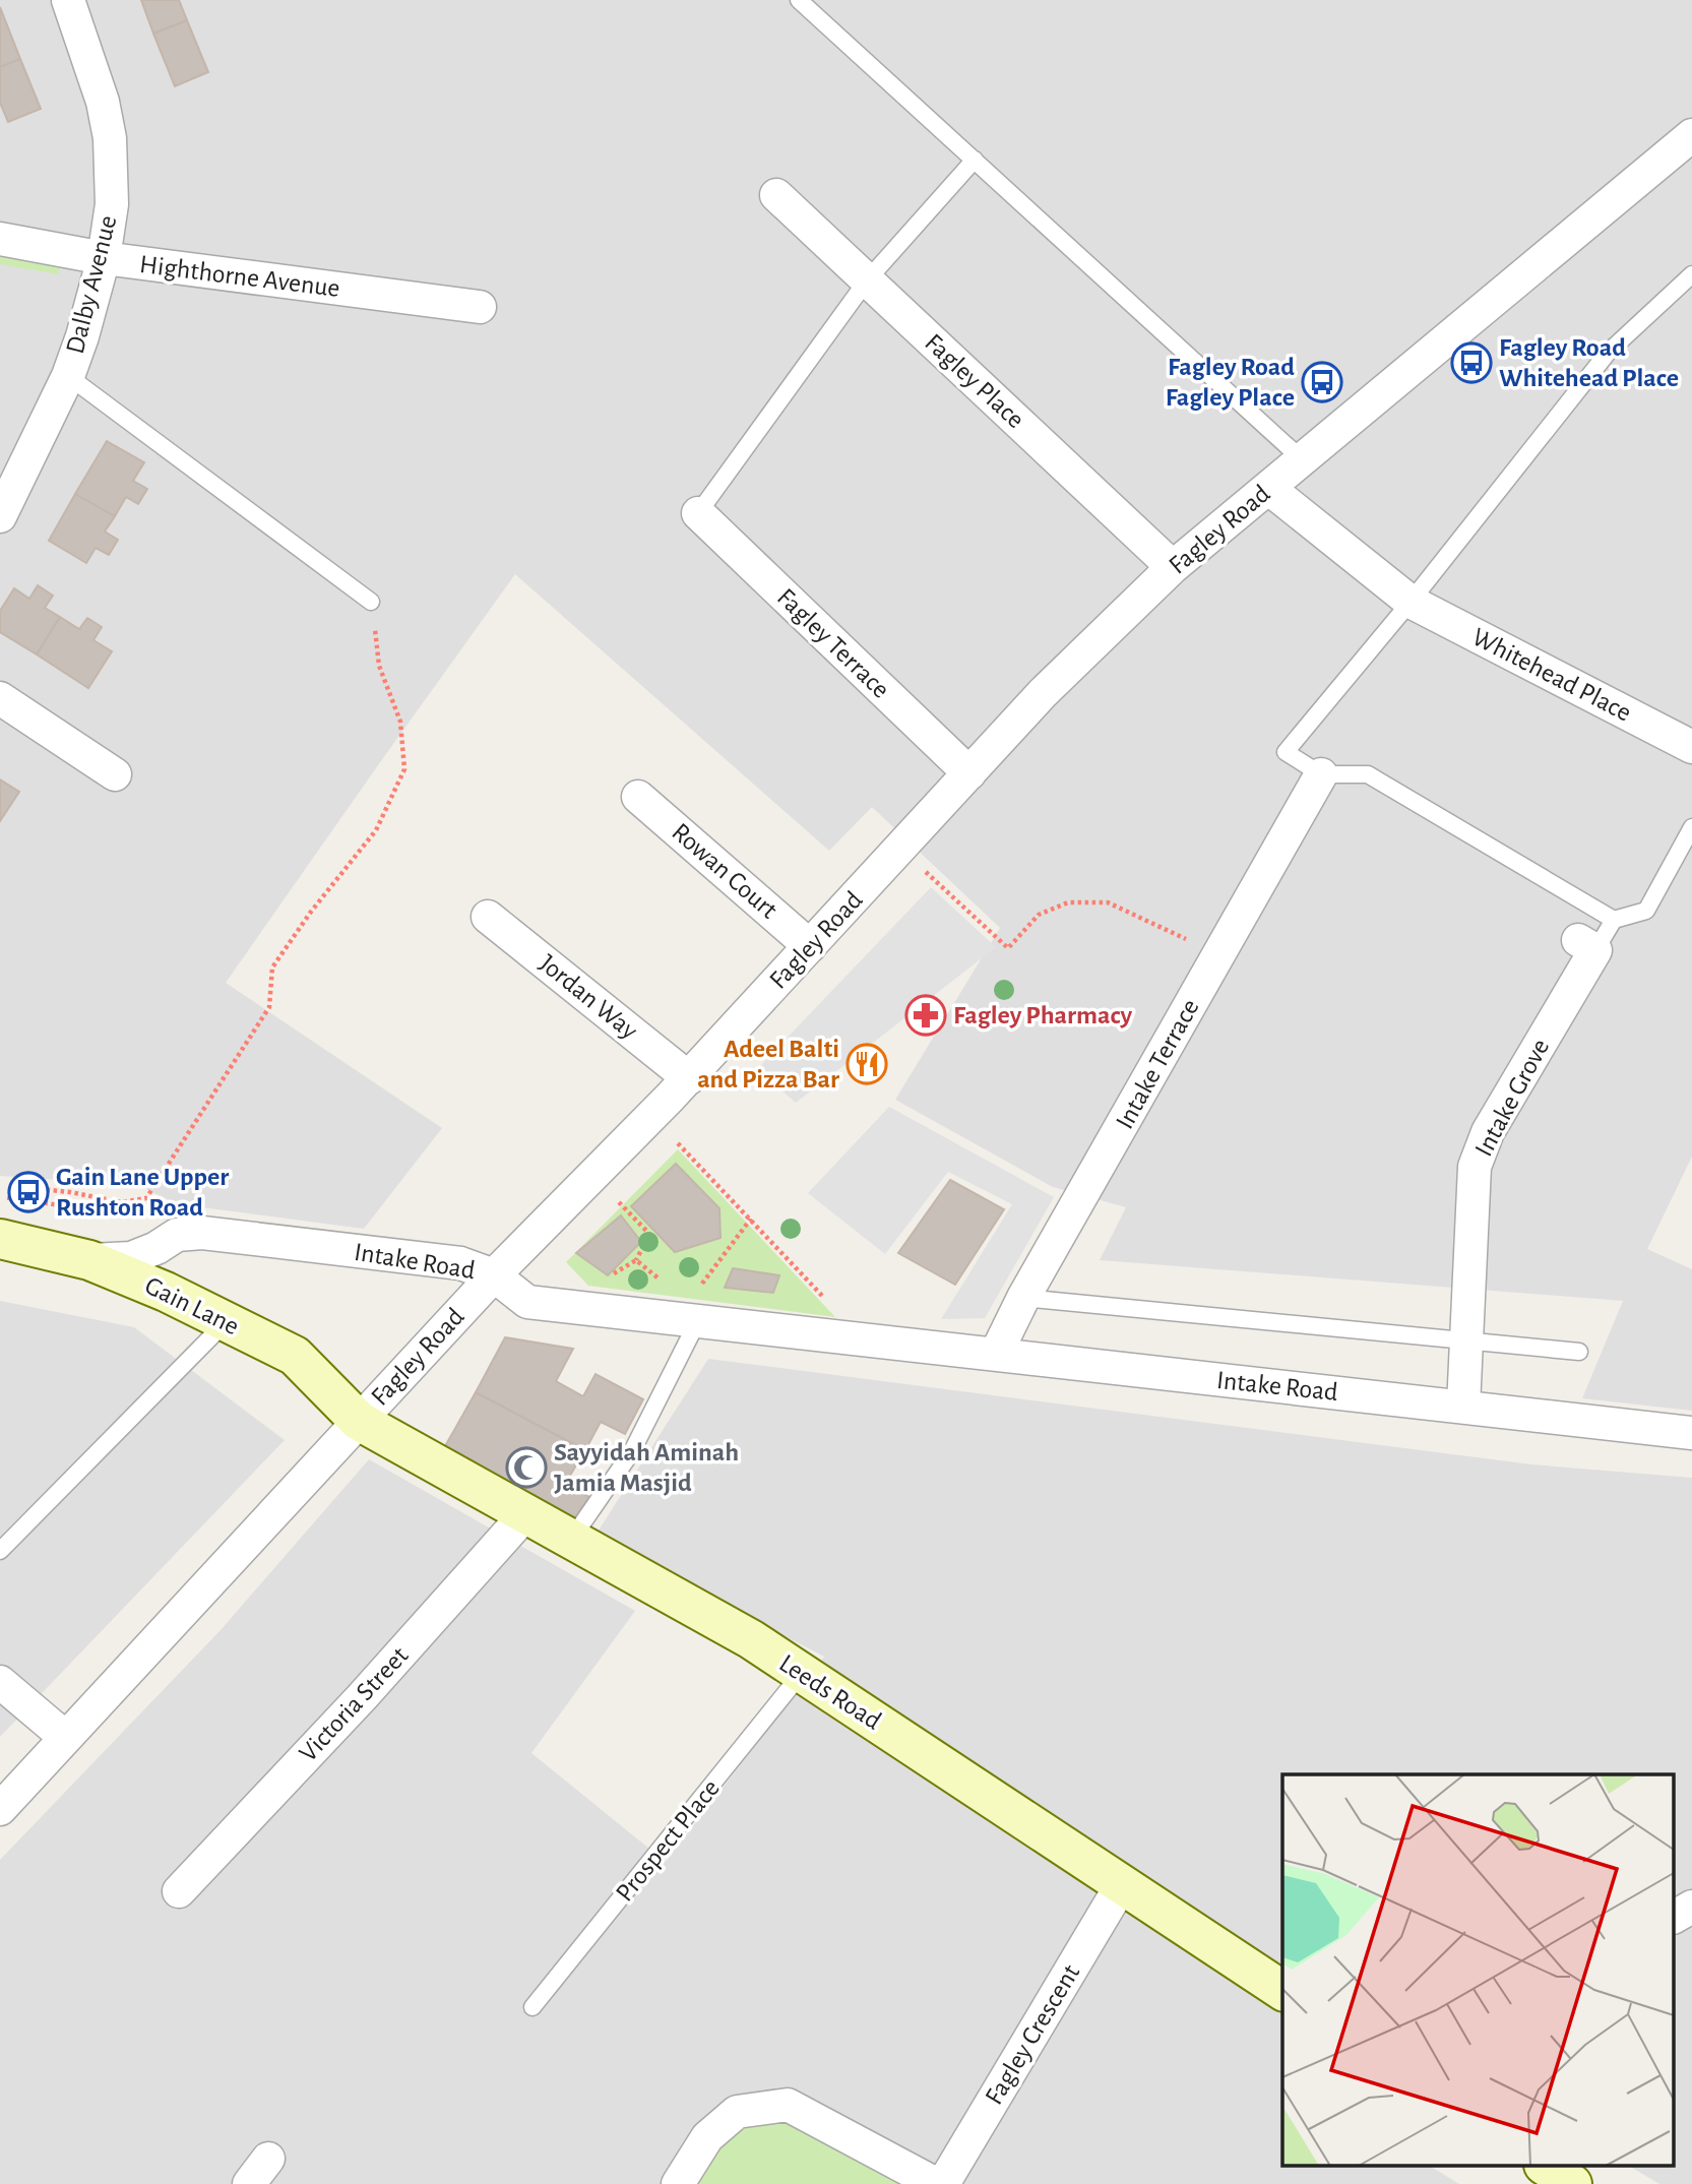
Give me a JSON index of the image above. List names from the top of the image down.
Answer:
{
  "streets": {
    "street": [
      "Highthorne Avenue",
      "Dalby Avenue",
      "Fagley Place",
      "Fagley Road",
      "Fagley Terrace",
      "Whitehead Place",
      "Rowan Court",
      "Jordan Way",
      "Intake Terrace",
      "Intake Grove",
      "Intake Road",
      "Gain Lane",
      "Leeds Road",
      "Victoria Street",
      "Fagley Crescent"
    ],
    "lane": ["Prospect Place"]
  },
  "crossings": [
    ["Highthorne Avenue", "Dalby Avenue"],
    ["Fagley Place", "Fagley Road"],
    ["Fagley Road", "Fagley Terrace"],
    ["Fagley Road", "Whitehead Place"],
    ["Fagley Road", "Rowan Court"],
    ["Fagley Road", "Jordan Way"],
    ["Fagley Road", "Intake Road"],
    ["Fagley Road", "Gain Lane"],
    ["Fagley Road", "Leeds Road"],
    ["Intake Terrace", "Intake Road"],
    ["Intake Grove", "Intake Road"],
    ["Intake Road", "Gain Lane"],
    ["Gain Lane", "Leeds Road"],
    ["Leeds Road", "Victoria Street"],
    ["Leeds Road", "Prospect Place"],
    ["Leeds Road", "Fagley Crescent"]
  ],
  "places": {
    "bus stop": ["Fagley Road Whitehead Place", "Fagley Road Fagley Place", "Gain Lane Upper Rushton Road"],
    "pharmacy": ["Fagley Pharmacy"],
    "restaurant": ["Adeel Balti and Pizza Bar"],
    "mosque": ["Sayyidah Aminah Jamia Masjid"]
  }
}
